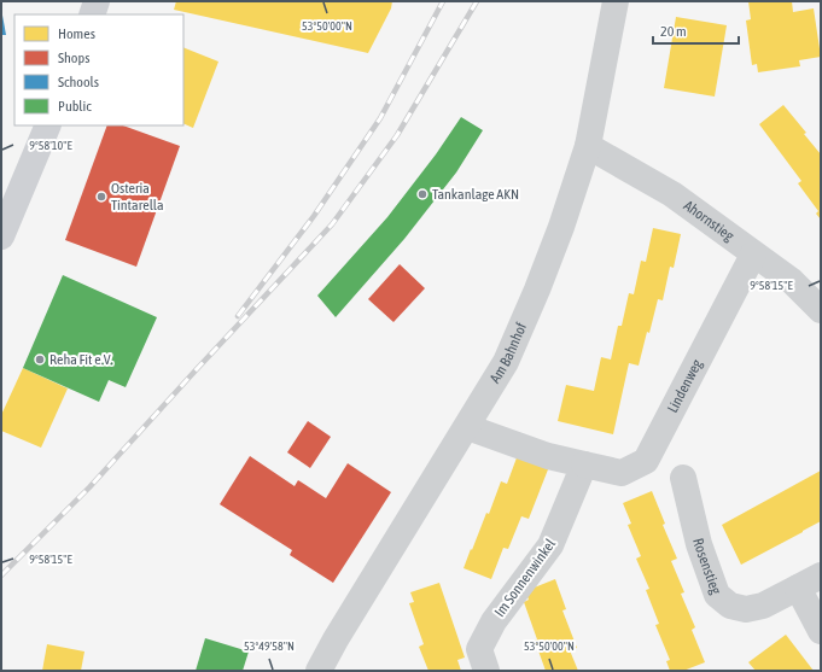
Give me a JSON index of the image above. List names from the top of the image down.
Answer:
{
  "streets": {
    "street": [
      "Ahornstieg",
      "Am Bahnhof",
      "Lindenweg",
      "Rosenstieg",
      "Im Sonnenwinkel"
    ]
  },
  "crossings": [
    ["Ahornstieg", "Am Bahnhof"],
    ["Ahornstieg", "Lindenweg"],
    ["Lindenweg", "Im Sonnenwinkel"]
  ],
  "places": ["Tankanlage AKN", "Osteria Tintarella", "Reha Fit e.V."],
  "legend": [
    "Homes",
    "Shops",
    "Schools",
    "Public"
  ],
  "scale_bar": "20 m",
  "coordinates": [
    "53°50'00\"N",
    "9°58'10\"E",
    "9°58'15\"E",
    "53°49'58\"N"
  ]
}
